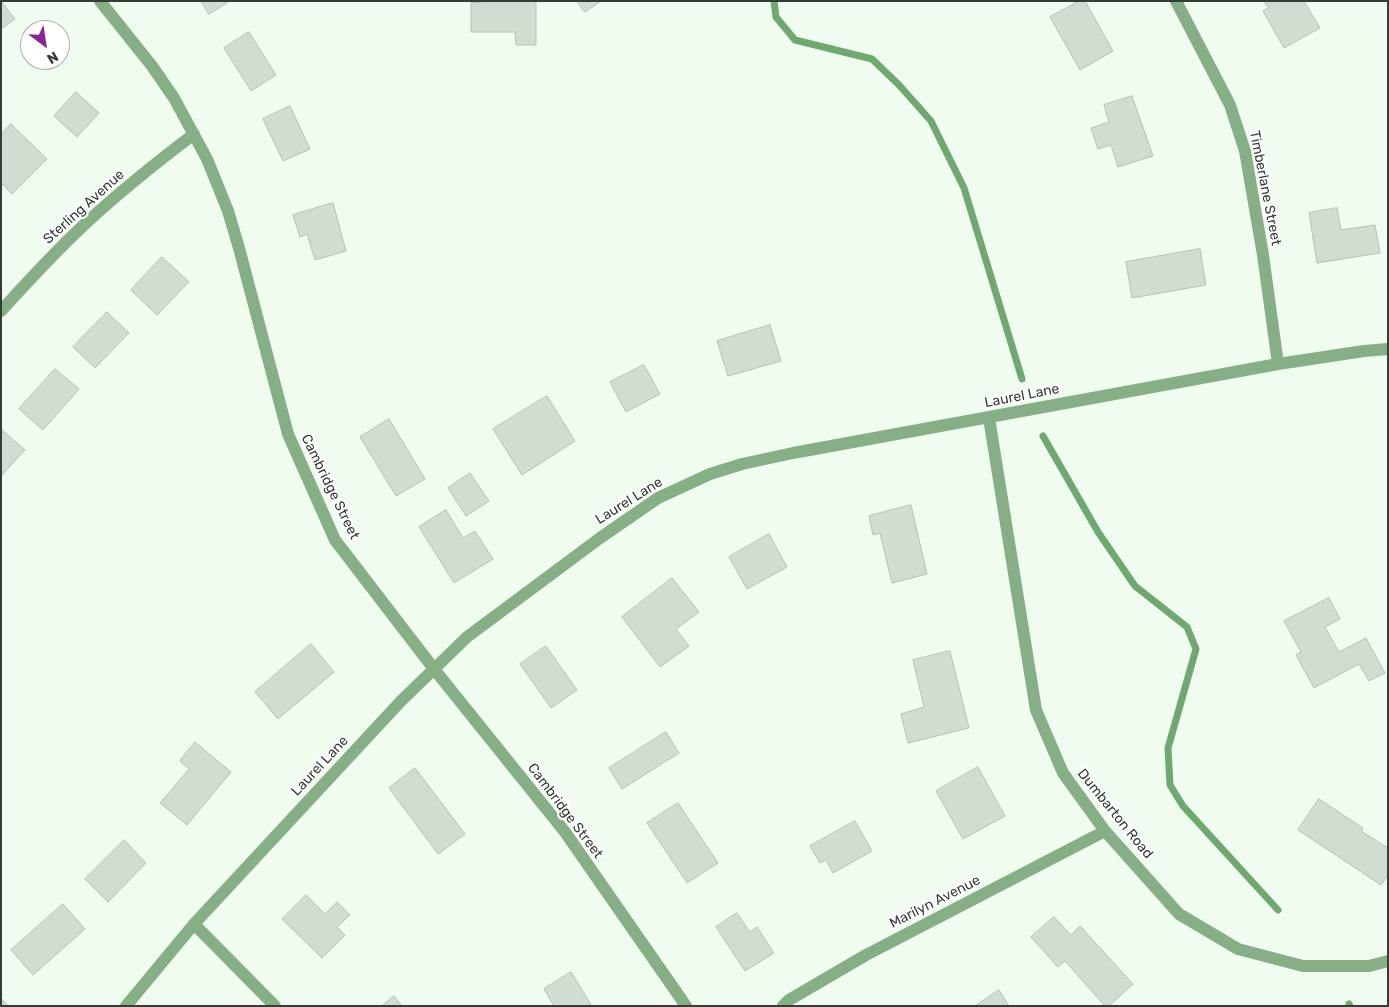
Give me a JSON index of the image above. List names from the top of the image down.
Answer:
{
  "streets": {
    "street": [
      "Timberlane Street",
      "Sterling Avenue",
      "Laurel Lane",
      "Cambridge Street",
      "Dumbarton Road",
      "Marilyn Avenue"
    ]
  },
  "crossings": [
    ["Timberlane Street", "Laurel Lane"],
    ["Sterling Avenue", "Cambridge Street"],
    ["Laurel Lane", "Cambridge Street"],
    ["Laurel Lane", "Dumbarton Road"],
    ["Dumbarton Road", "Marilyn Avenue"]
  ],
  "north": "bottom right"
}
